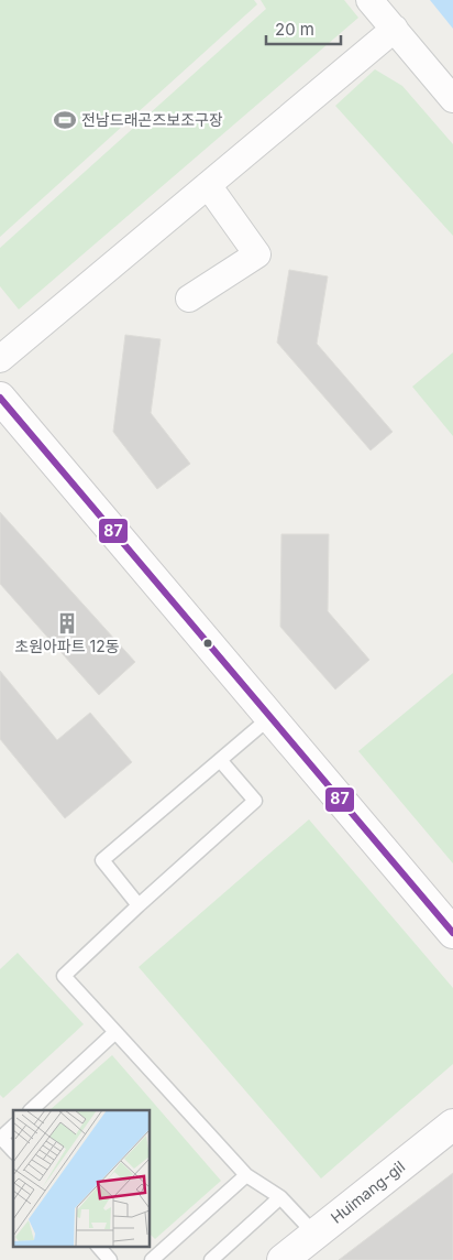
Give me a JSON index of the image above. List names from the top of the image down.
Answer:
{
  "streets": {
    "street": ["Huimang-gil"]
  },
  "places": {
    "sports": ["전남드래곤즈보조구장"],
    "building": ["초원아파트 12동"]
  },
  "lines": ["transit line 87"],
  "scale_bar": "20 m"
}
